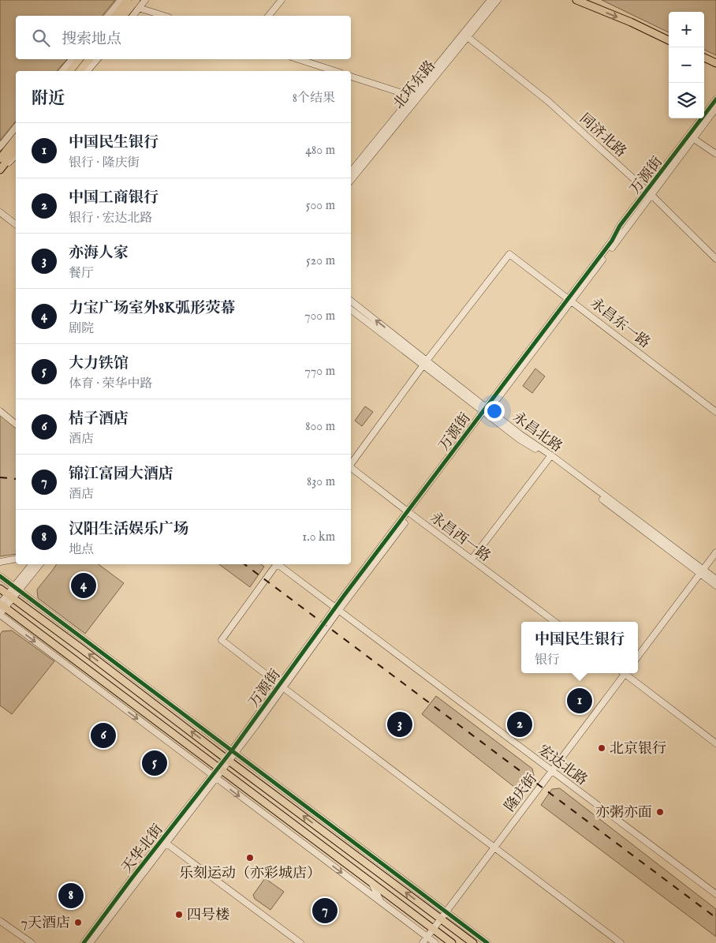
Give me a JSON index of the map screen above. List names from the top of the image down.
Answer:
{
  "streets": {
    "street": [
      "北环东路",
      "同济北路",
      "万源街",
      "永昌东一路",
      "永昌北路",
      "永昌西一路",
      "宏达北路",
      "隆庆街",
      "天华北街"
    ]
  },
  "crossings": [
    ["北环东路", "同济北路"],
    ["同济北路", "万源街"],
    ["万源街", "永昌东一路"],
    ["万源街", "永昌北路"],
    ["万源街", "永昌西一路"],
    ["万源街", "宏达北路"],
    ["万源街", "天华北街"],
    ["永昌东一路", "永昌北路"],
    ["宏达北路", "隆庆街"]
  ],
  "places": [
    "北京银行",
    "亦粥亦面",
    "乐刻运动（亦彩城店）",
    "四号楼",
    "7天酒店"
  ],
  "page": {
    "map_buttons": ["+", "−"],
    "search": "搜索地点",
    "heading": ["附近", "8个结果"],
    "list": [
      {
        "mark": "1",
        "name": "中国民生银行",
        "note": "银行 · 隆庆街",
        "value": "480 m"
      },
      {
        "mark": "2",
        "name": "中国工商银行",
        "note": "银行 · 宏达北路",
        "value": "500 m"
      },
      {
        "mark": "3",
        "name": "亦海人家",
        "note": "餐厅",
        "value": "520 m"
      },
      {
        "mark": "4",
        "name": "力宝广场室外8K弧形荧幕",
        "note": "剧院",
        "value": "700 m"
      },
      {
        "mark": "5",
        "name": "大力铁馆",
        "note": "体育 · 荣华中路",
        "value": "770 m"
      },
      {
        "mark": "6",
        "name": "桔子酒店",
        "note": "酒店",
        "value": "800 m"
      },
      {
        "mark": "7",
        "name": "锦江富园大酒店",
        "note": "酒店",
        "value": "830 m"
      },
      {
        "mark": "8",
        "name": "汉阳生活娱乐广场",
        "note": "地点",
        "value": "1.0 km"
      }
    ],
    "pins": [
      "4",
      "1",
      "2",
      "3",
      "6",
      "5",
      "8",
      "7"
    ],
    "popup": ["中国民生银行", "银行"]
  }
}
